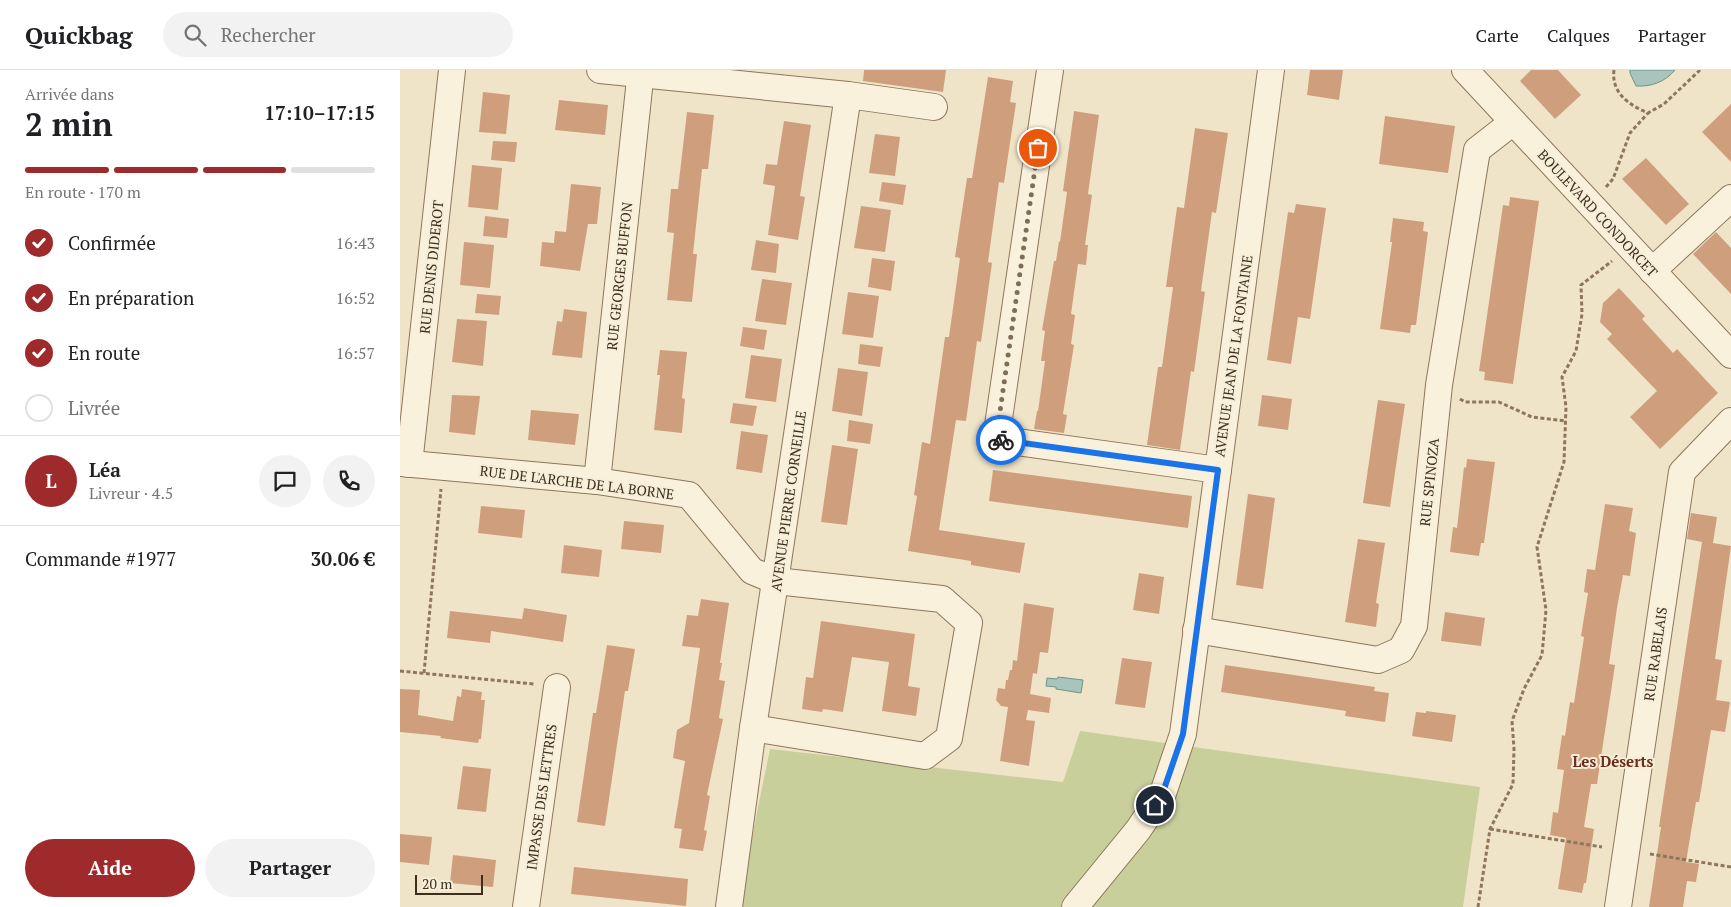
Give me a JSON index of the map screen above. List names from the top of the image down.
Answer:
{
  "streets": {
    "street": [
      "BOULEVARD CONDORCET",
      "RUE DENIS DIDEROT",
      "RUE GEORGES BUFFON",
      "AVENUE JEAN DE LA FONTAINE",
      "RUE DE L'ARCHE DE LA BORNE",
      "RUE SPINOZA",
      "AVENUE PIERRE CORNEILLE",
      "RUE RABELAIS",
      "IMPASSE DES LETTRES"
    ]
  },
  "crossings": [
    ["BOULEVARD CONDORCET", "RUE SPINOZA"],
    ["RUE DENIS DIDEROT", "RUE DE L'ARCHE DE LA BORNE"],
    ["RUE GEORGES BUFFON", "RUE DE L'ARCHE DE LA BORNE"],
    ["AVENUE JEAN DE LA FONTAINE", "RUE SPINOZA"],
    ["RUE DE L'ARCHE DE LA BORNE", "AVENUE PIERRE CORNEILLE"]
  ],
  "districts": ["Les Déserts"],
  "scale_bar": "20 m",
  "page": {
    "header": "Quickbag",
    "search": "Rechercher",
    "nav": ["Carte", "Calques", "Partager"],
    "heading": ["2 min", "Arrivée dans", "17:10–17:15"],
    "panel": [
      "Léa",
      "Livreur · 4.5",
      "Commande #1977",
      "30.06 €"
    ],
    "bar": "En route · 170 m",
    "list": [
      ["Confirmée", "16:43"],
      ["En préparation", "16:52"],
      ["En route", "16:57"],
      "Livrée"
    ],
    "round": "L",
    "buttons": ["Aide", "Partager"],
    "scale": "20 m"
  }
}
